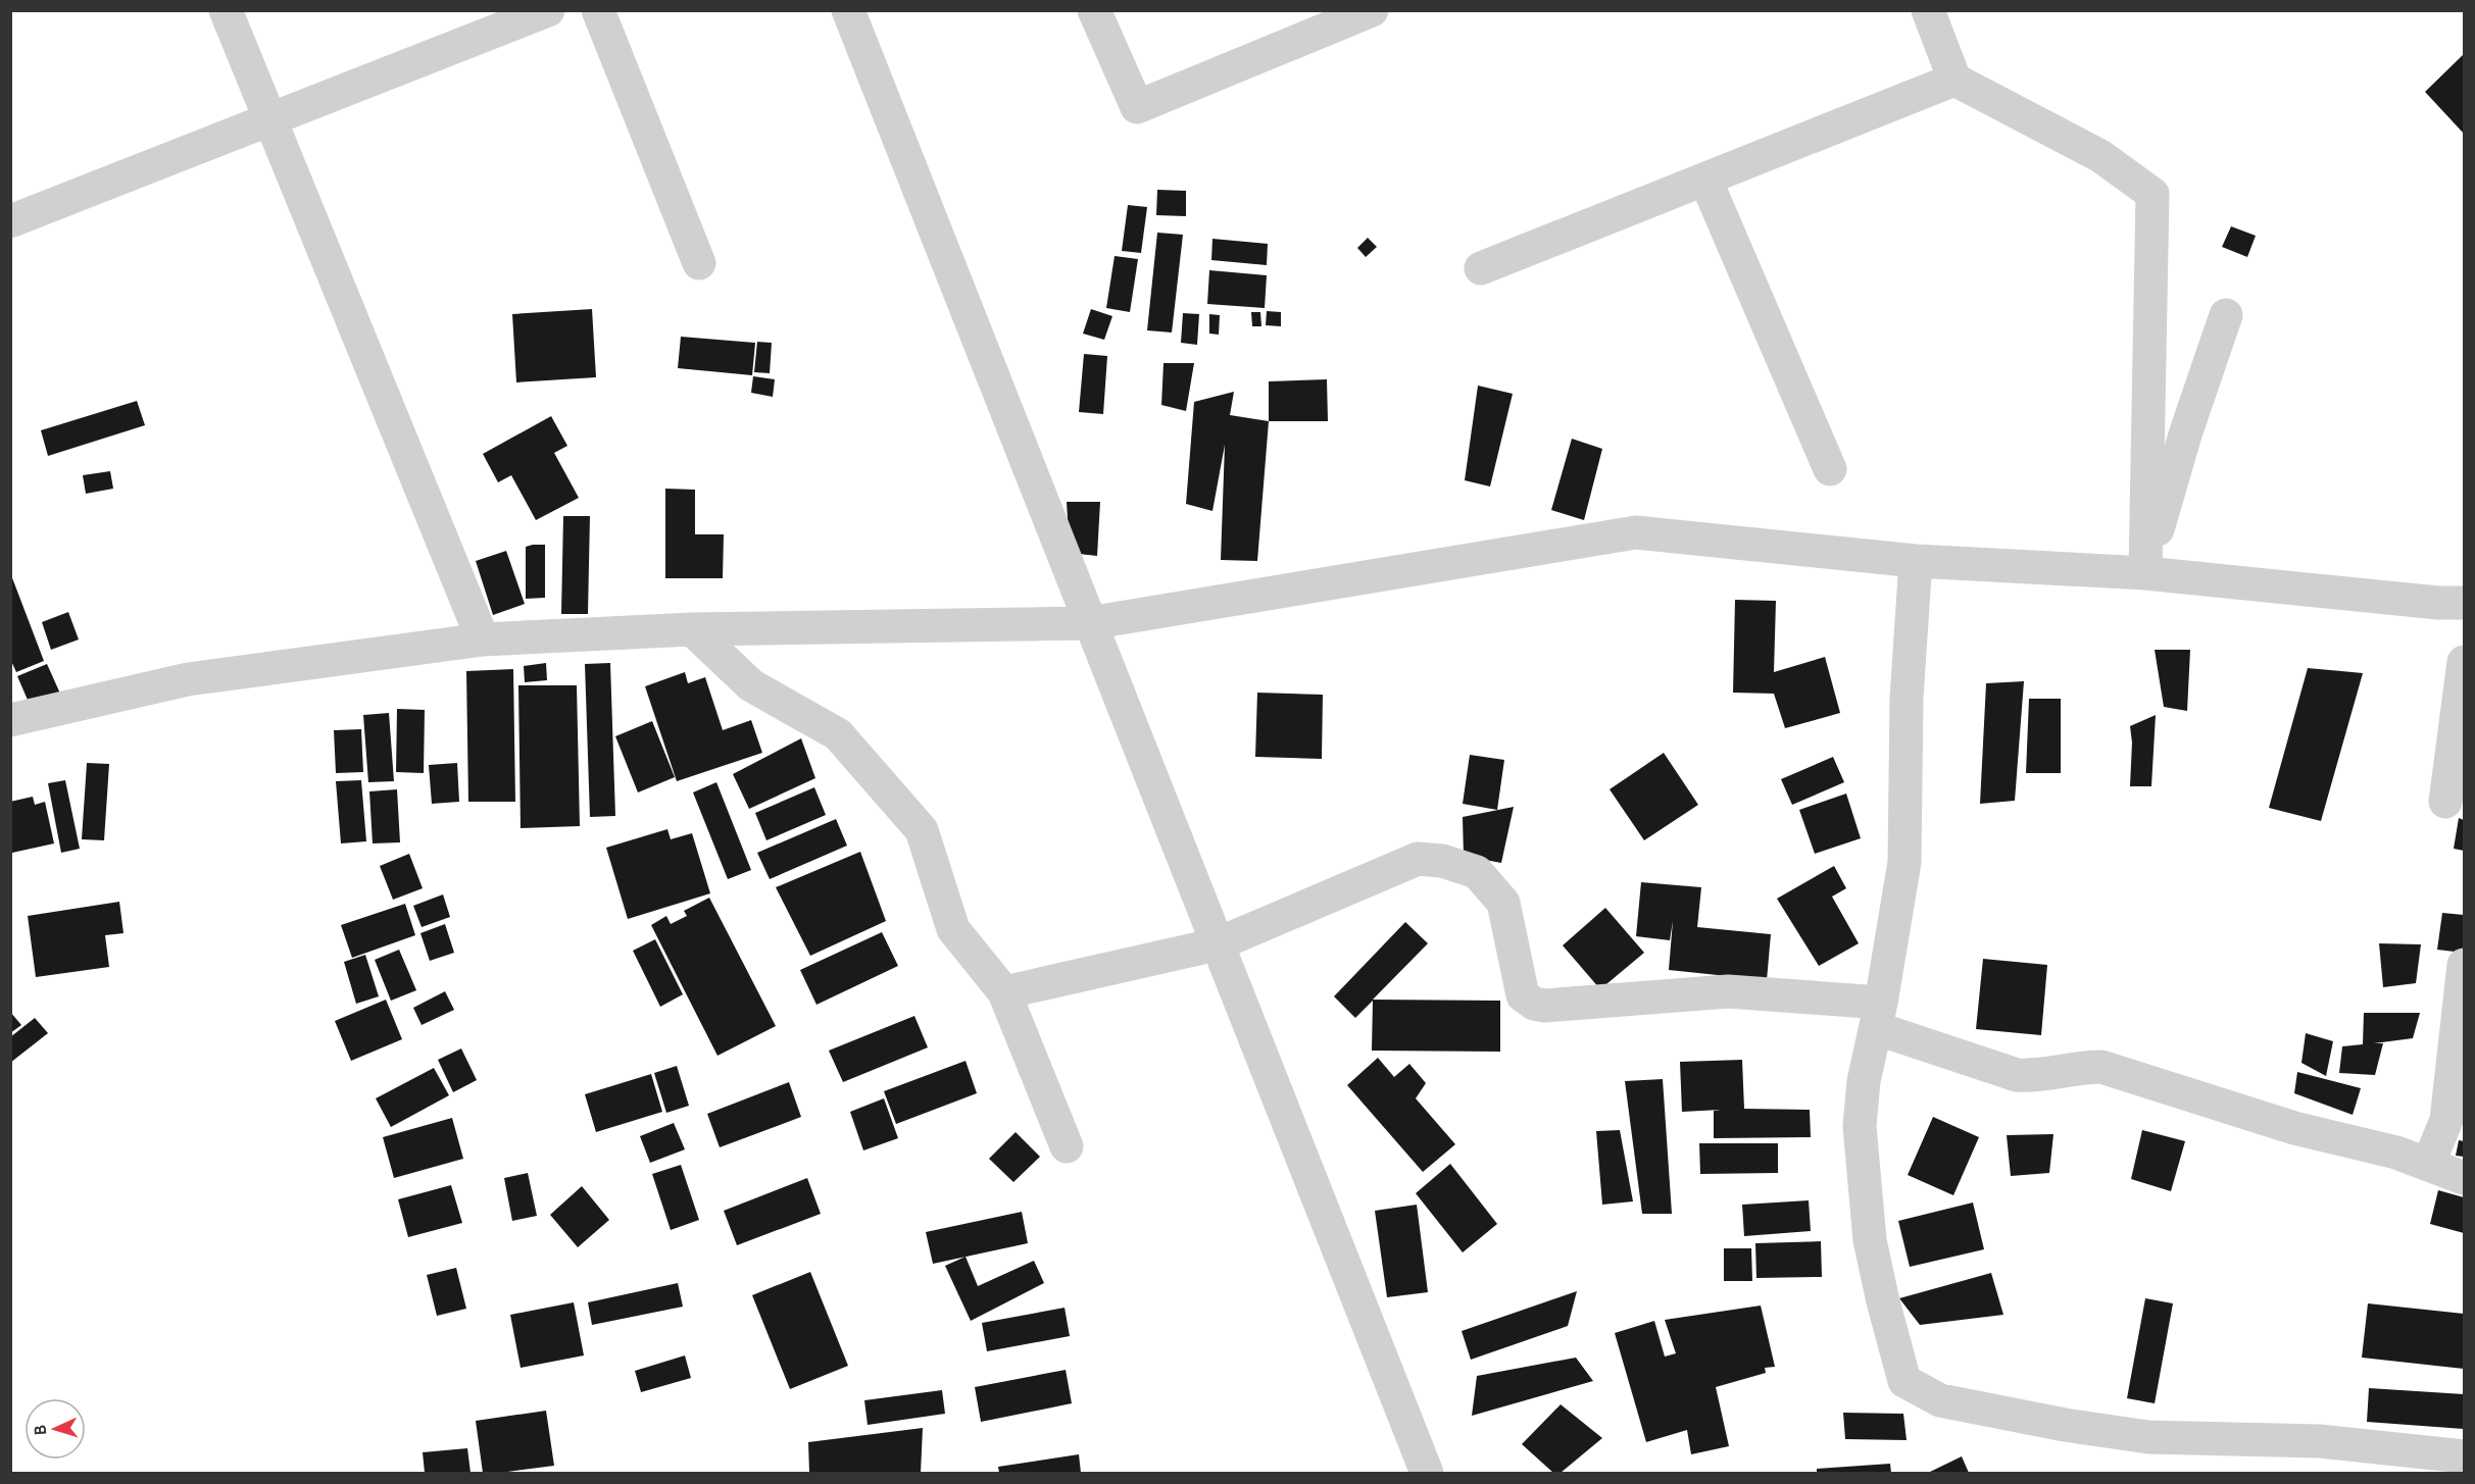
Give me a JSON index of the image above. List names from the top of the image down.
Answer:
{
  "north": "left"
}
